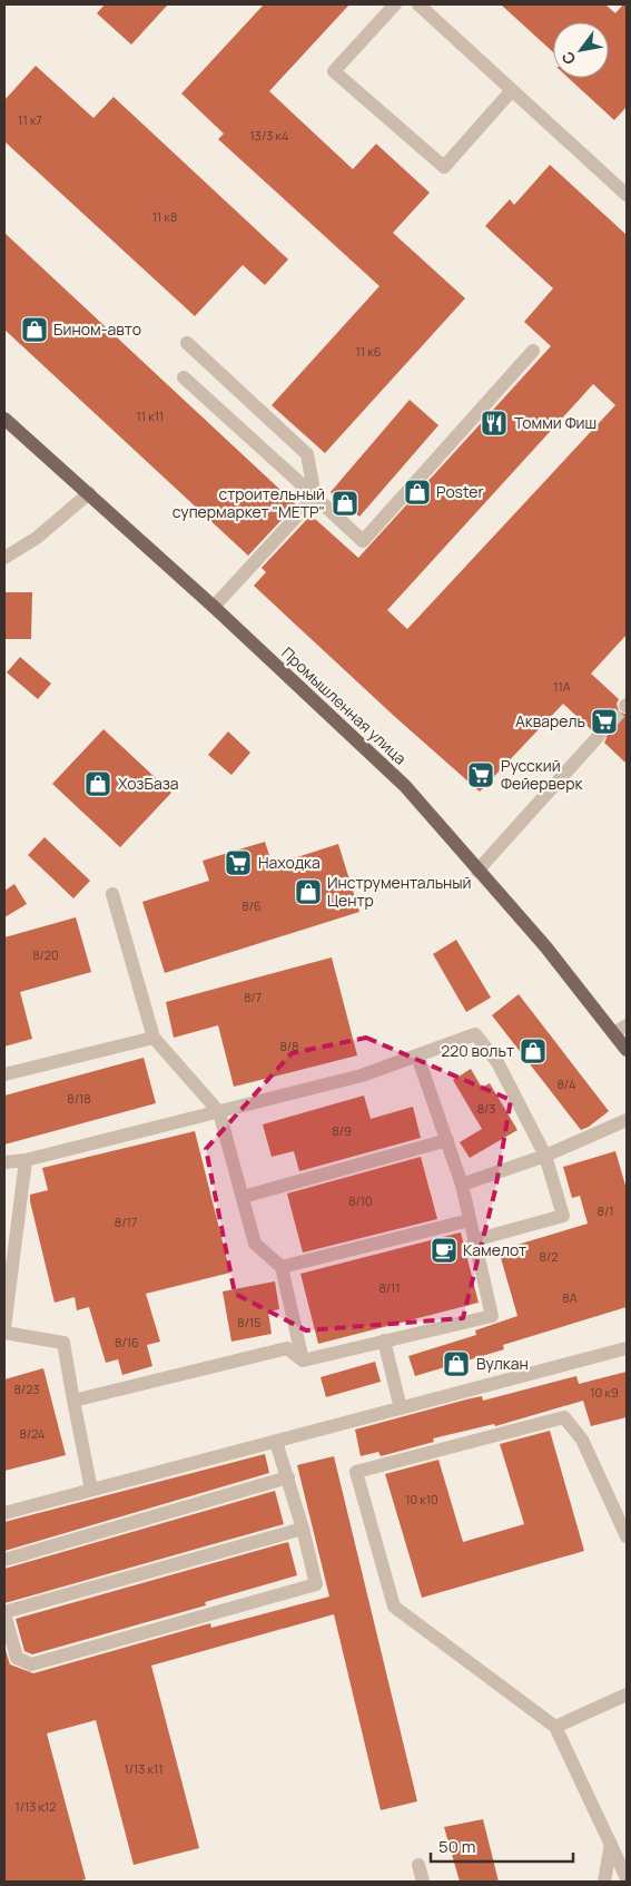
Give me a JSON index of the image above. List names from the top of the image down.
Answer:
{
  "streets": {
    "main road": ["Промышленная улица"]
  },
  "places": {
    "shop": [
      "Бином-авто",
      "Poster",
      "строительный супермаркет \"МЕТР\"",
      "ХозБаза",
      "Инструментальный Центр",
      "220 вольт",
      "Вулкан"
    ],
    "restaurant": ["Томми Фиш"],
    "supermarket": ["Акварель", "Русский Фейерверк", "Находка"],
    "cafe": ["Камелот"]
  },
  "house_numbers": [
    "11 к7",
    "13/3 к4",
    "11 к8",
    "11 к6",
    "11 к11",
    "11А",
    "8/6",
    "8/20",
    "8/7",
    "8/8",
    "8/4",
    "8/18",
    "8/3",
    "8/9",
    "8/10",
    "8/1",
    "8/17",
    "8/2",
    "8/11",
    "8А",
    "8/15",
    "8/16",
    "8/23",
    "10 к9",
    "8/24",
    "10 к10",
    "1/13 к11",
    "1/13 к12"
  ],
  "scale_bar": "50 m",
  "north": "bottom left"
}
